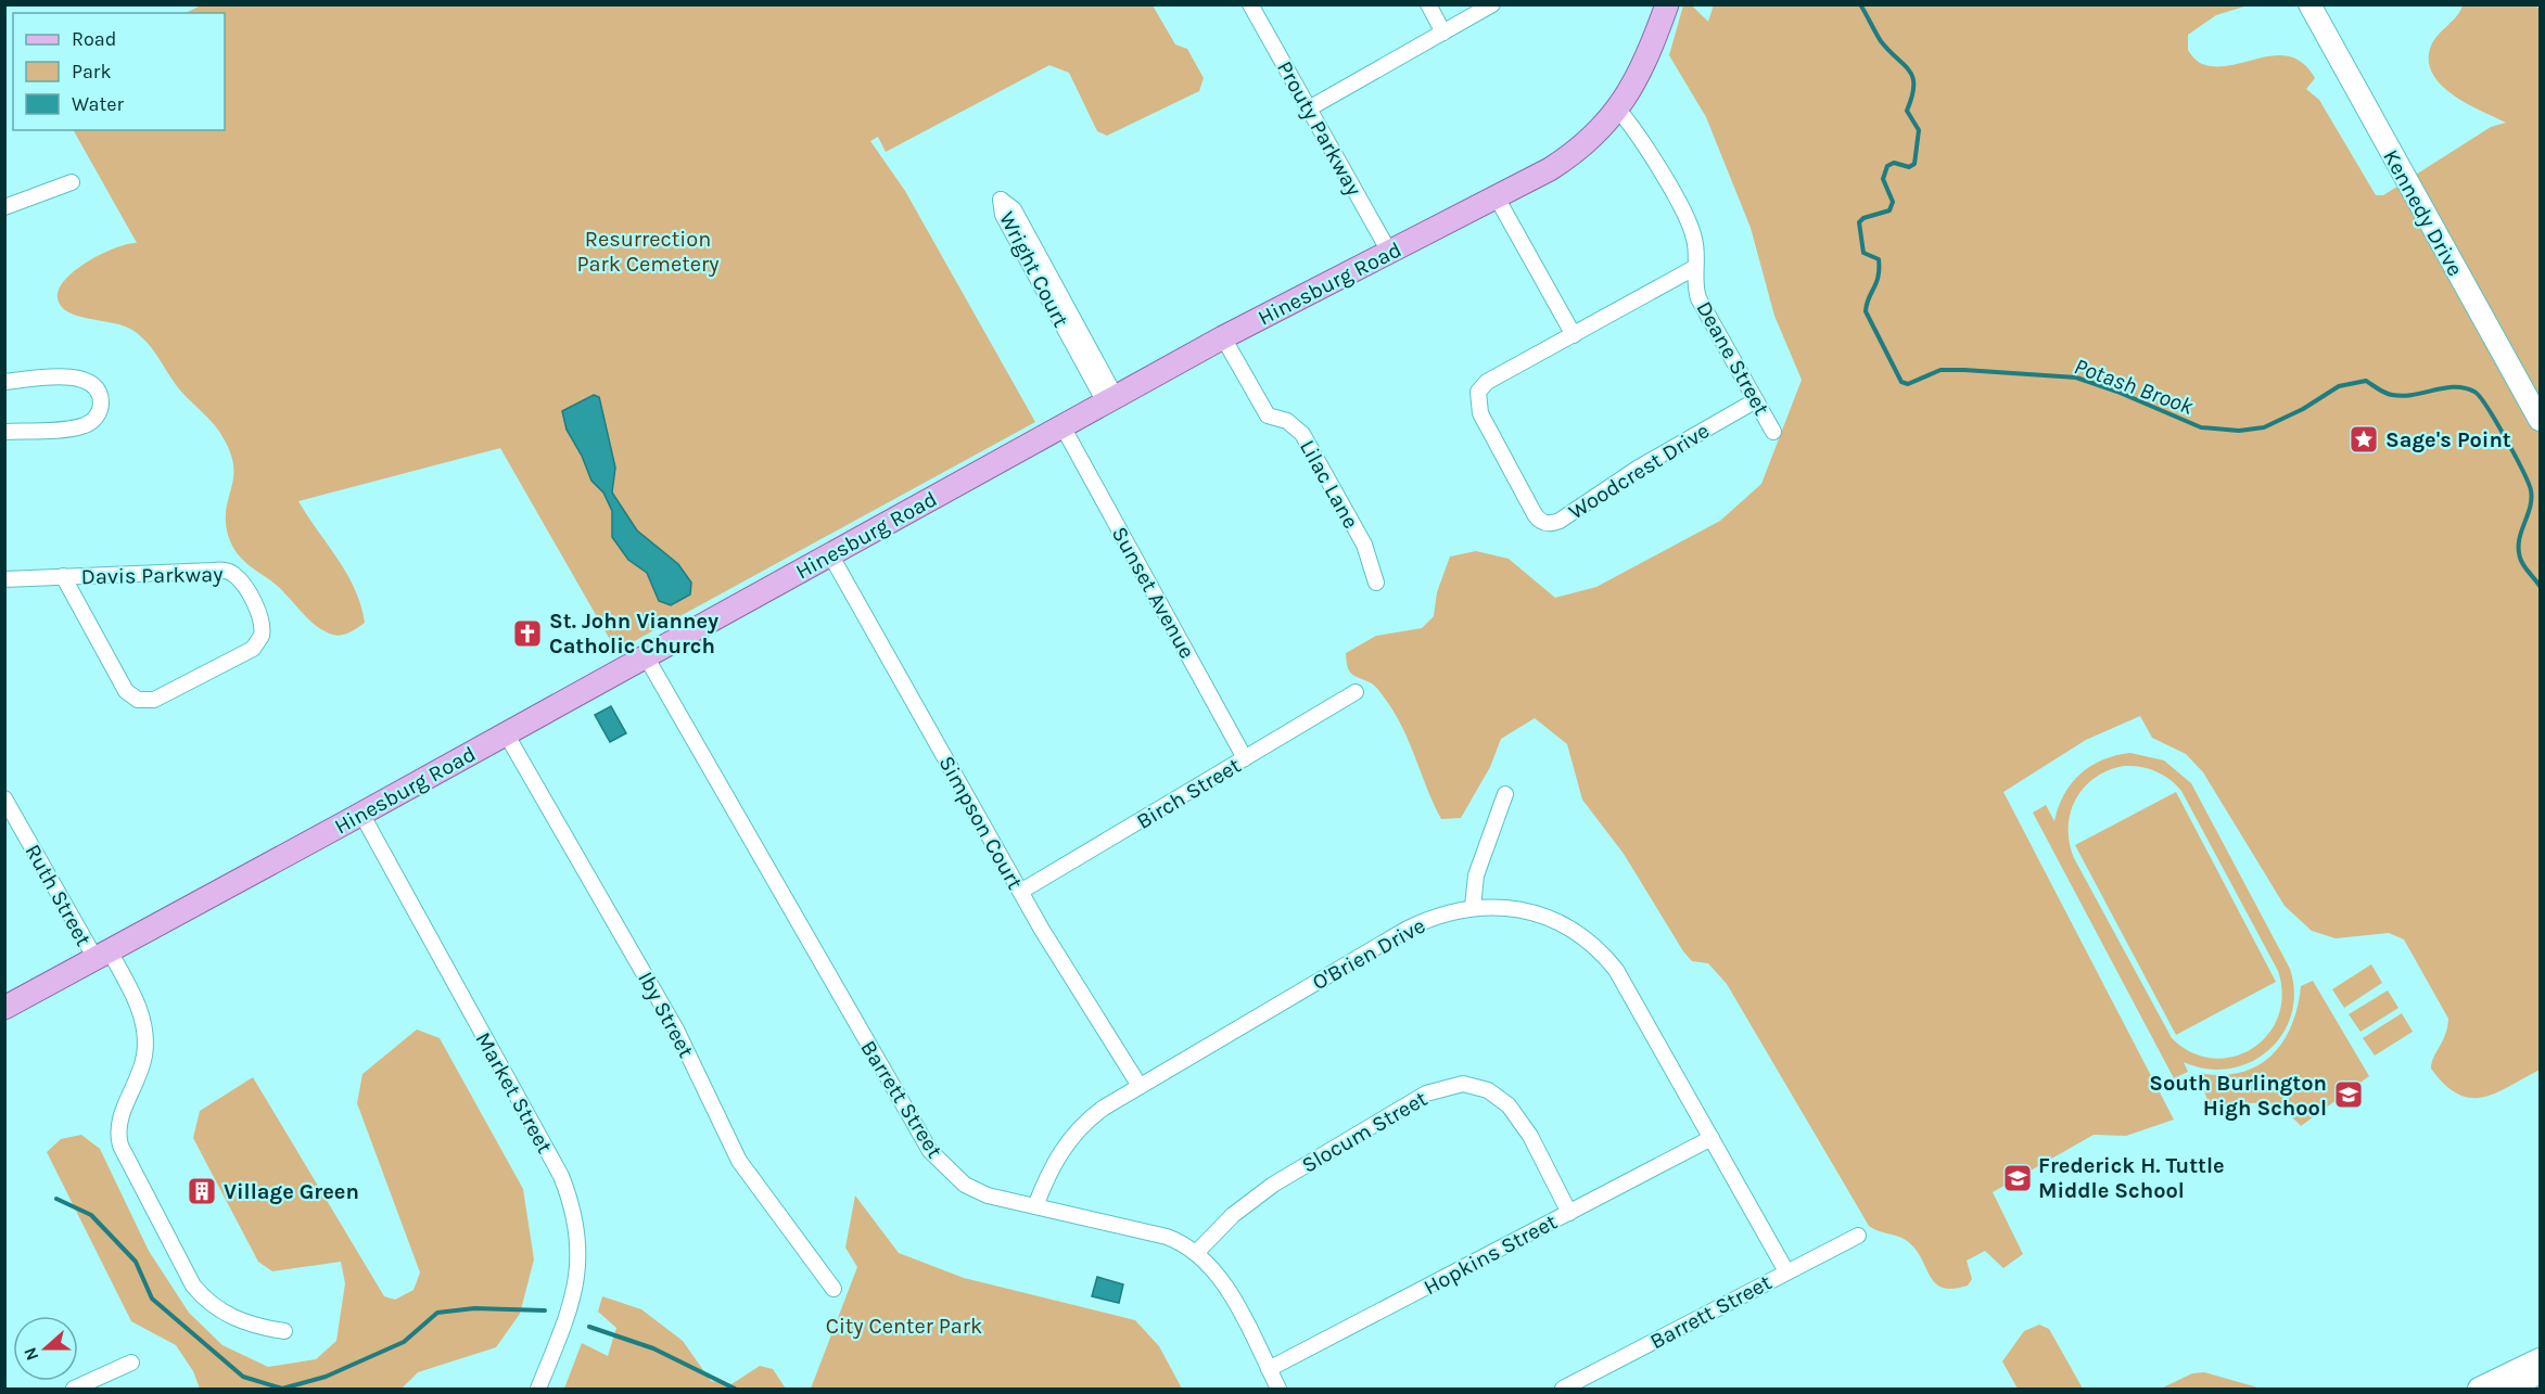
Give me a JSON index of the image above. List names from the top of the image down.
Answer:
{
  "streets": {
    "main road": ["Kennedy Drive", "Hinesburg Road"],
    "street": [
      "Prouty Parkway",
      "Wright Court",
      "Deane Street",
      "Woodcrest Drive",
      "Lilac Lane",
      "Davis Parkway",
      "Sunset Avenue",
      "Birch Street",
      "Simpson Court",
      "Ruth Street",
      "O'Brien Drive",
      "Iby Street",
      "Market Street",
      "Barrett Street",
      "Slocum Street",
      "Hopkins Street"
    ]
  },
  "crossings": [
    ["Prouty Parkway", "Hinesburg Road"],
    ["Wright Court", "Hinesburg Road"],
    ["Hinesburg Road", "Deane Street"],
    ["Hinesburg Road", "Lilac Lane"],
    ["Hinesburg Road", "Sunset Avenue"],
    ["Hinesburg Road", "Simpson Court"],
    ["Hinesburg Road", "Ruth Street"],
    ["Hinesburg Road", "Iby Street"],
    ["Hinesburg Road", "Market Street"],
    ["Hinesburg Road", "Barrett Street"],
    ["Deane Street", "Woodcrest Drive"],
    ["Sunset Avenue", "Birch Street"],
    ["Birch Street", "Simpson Court"],
    ["Simpson Court", "O'Brien Drive"],
    ["O'Brien Drive", "Barrett Street"],
    ["O'Brien Drive", "Hopkins Street"],
    ["Barrett Street", "Slocum Street"],
    ["Barrett Street", "Hopkins Street"],
    ["Slocum Street", "Hopkins Street"]
  ],
  "water": ["Potash Brook"],
  "parks": ["Resurrection Park Cemetery", "City Center Park"],
  "places": {
    "place": ["Sage's Point"],
    "church": ["St. John Vianney Catholic Church"],
    "school or university": ["South Burlington High School", "Frederick H. Tuttle Middle School"],
    "building": ["Village Green"]
  },
  "legend": ["Road", "Park", "Water"],
  "north": "left"
}
